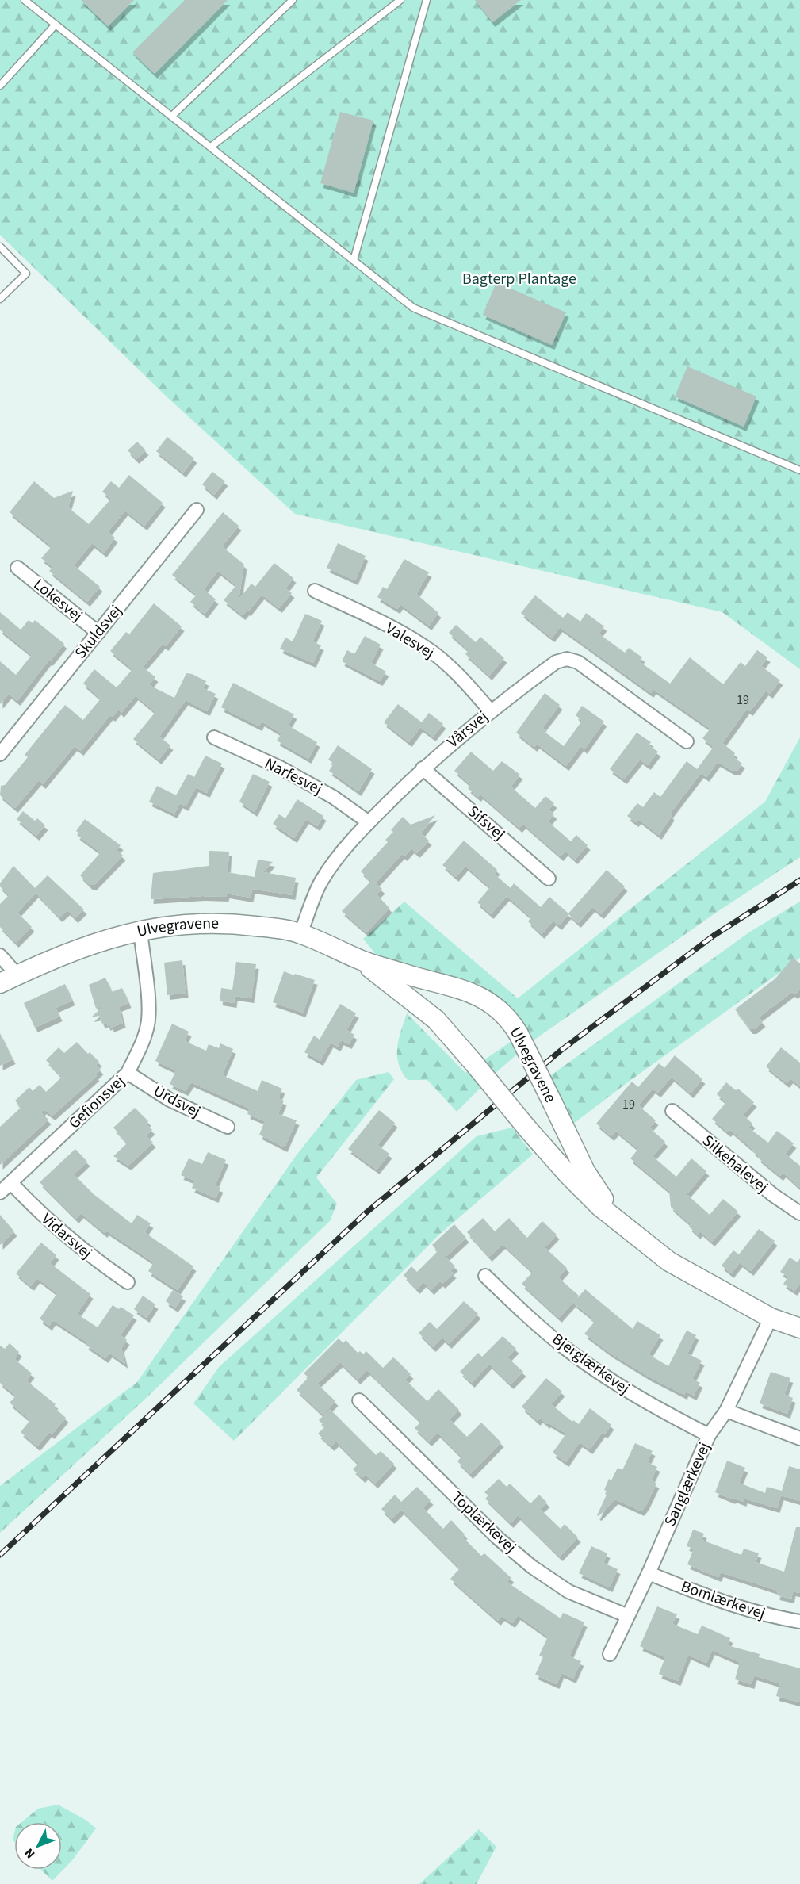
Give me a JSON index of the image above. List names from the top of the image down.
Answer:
{
  "streets": {
    "street": [
      "Lokesvej",
      "Skuldsvej",
      "Valesvej",
      "Vårsvej",
      "Narfesvej",
      "Sifsvej",
      "Ulvegravene",
      "Urdsvej",
      "Gefionsvej",
      "Silkehalevej",
      "Vidarsvej",
      "Bjerglærkevej",
      "Sanglærkevej",
      "Toplærkevej",
      "Bomlærkevej"
    ]
  },
  "crossings": [
    ["Lokesvej", "Skuldsvej"],
    ["Valesvej", "Vårsvej"],
    ["Vårsvej", "Narfesvej"],
    ["Vårsvej", "Sifsvej"],
    ["Vårsvej", "Ulvegravene"],
    ["Ulvegravene", "Gefionsvej"],
    ["Ulvegravene", "Sanglærkevej"],
    ["Urdsvej", "Gefionsvej"],
    ["Gefionsvej", "Vidarsvej"],
    ["Bjerglærkevej", "Sanglærkevej"],
    ["Sanglærkevej", "Toplærkevej"],
    ["Sanglærkevej", "Bomlærkevej"]
  ],
  "parks": ["Bagterp Plantage"],
  "house_numbers": ["19", "19"],
  "north": "bottom left"
}
